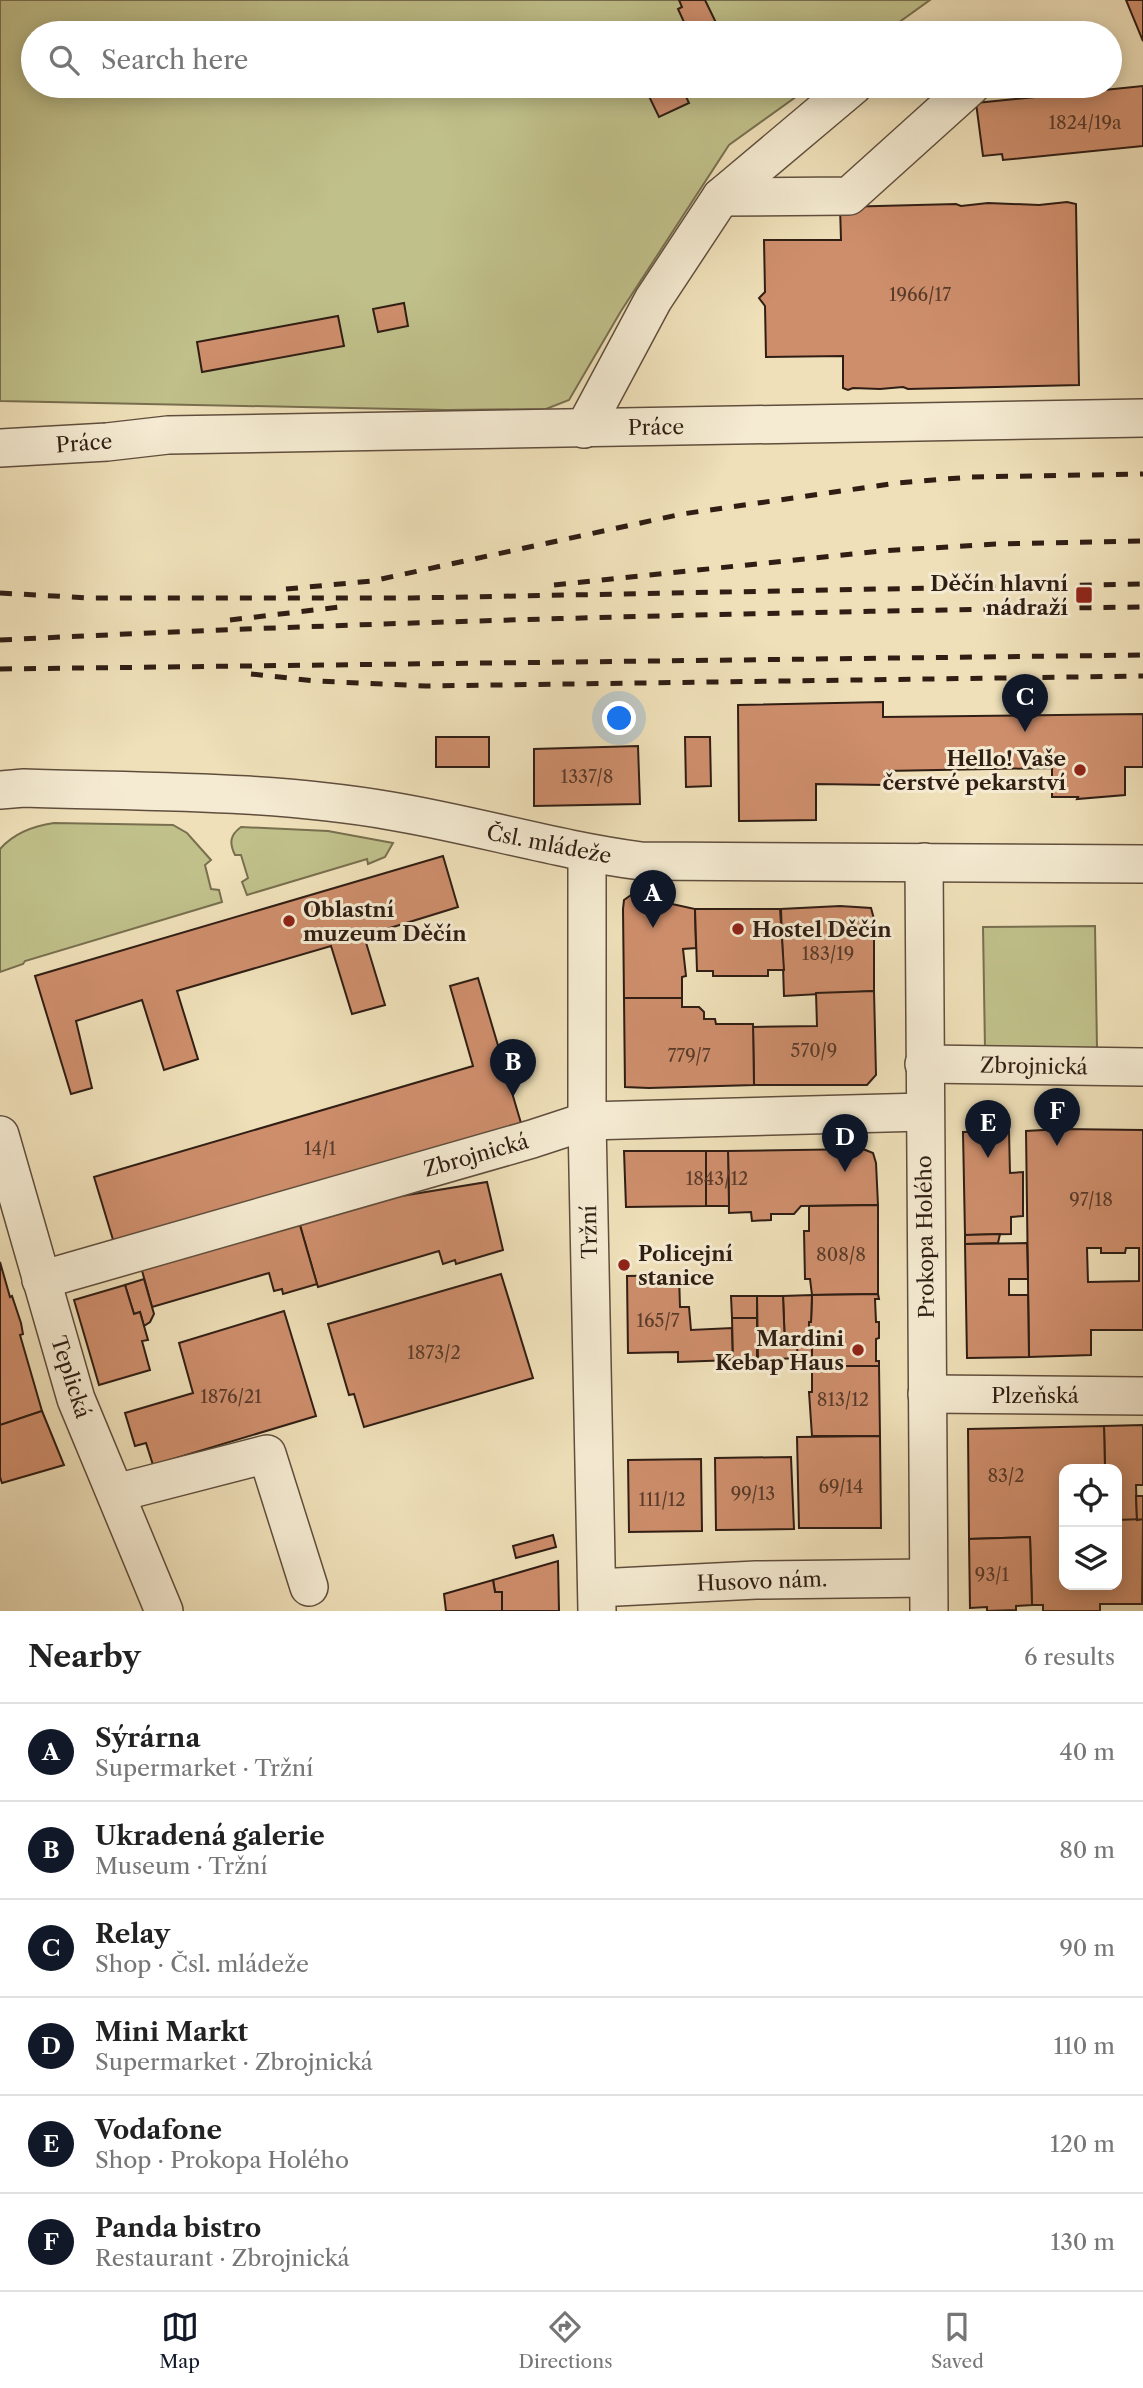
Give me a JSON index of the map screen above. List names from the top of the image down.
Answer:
{
  "streets": {
    "street": [
      "Práce",
      "Čsl. mládeže",
      "Zbrojnická",
      "Tržní",
      "Prokopa Holého",
      "Teplická",
      "Plzeňská",
      "Husovo nám."
    ]
  },
  "crossings": [
    ["Čsl. mládeže", "Tržní"],
    ["Čsl. mládeže", "Prokopa Holého"],
    ["Zbrojnická", "Tržní"],
    ["Zbrojnická", "Prokopa Holého"],
    ["Zbrojnická", "Teplická"],
    ["Tržní", "Husovo nám."],
    ["Prokopa Holého", "Plzeňská"],
    ["Prokopa Holého", "Husovo nám."]
  ],
  "places": {
    "transit": ["Děčín hlavní nádraží"],
    "other": [
      "Hello! Vaše čerstvé pekarství",
      "Oblastní muzeum Děčín",
      "Hostel Děčín",
      "Policejní stanice",
      "Mardini Kebap Haus"
    ]
  },
  "house_numbers": [
    "1824/19a",
    "1966/17",
    "1337/8",
    "183/19",
    "570/9",
    "779/7",
    "14/1",
    "1843/12",
    "97/18",
    "808/8",
    "165/7",
    "1873/2",
    "1876/21",
    "813/12",
    "83/2",
    "69/14",
    "99/13",
    "111/12",
    "93/1"
  ],
  "page": {
    "search": "Search here",
    "pins": [
      "C",
      "A",
      "B",
      "F",
      "E",
      "D"
    ],
    "heading": ["Nearby", "6 results"],
    "list": [
      {
        "mark": "A",
        "name": "Sýrárna",
        "note": "Supermarket · Tržní",
        "value": "40 m"
      },
      {
        "mark": "B",
        "name": "Ukradená galerie",
        "note": "Museum · Tržní",
        "value": "80 m"
      },
      {
        "mark": "C",
        "name": "Relay",
        "note": "Shop · Čsl. mládeže",
        "value": "90 m"
      },
      {
        "mark": "D",
        "name": "Mini Markt",
        "note": "Supermarket · Zbrojnická",
        "value": "110 m"
      },
      {
        "mark": "E",
        "name": "Vodafone",
        "note": "Shop · Prokopa Holého",
        "value": "120 m"
      },
      {
        "mark": "F",
        "name": "Panda bistro",
        "note": "Restaurant · Zbrojnická",
        "value": "130 m"
      }
    ],
    "nav": ["Map", "Directions", "Saved"]
  }
}
